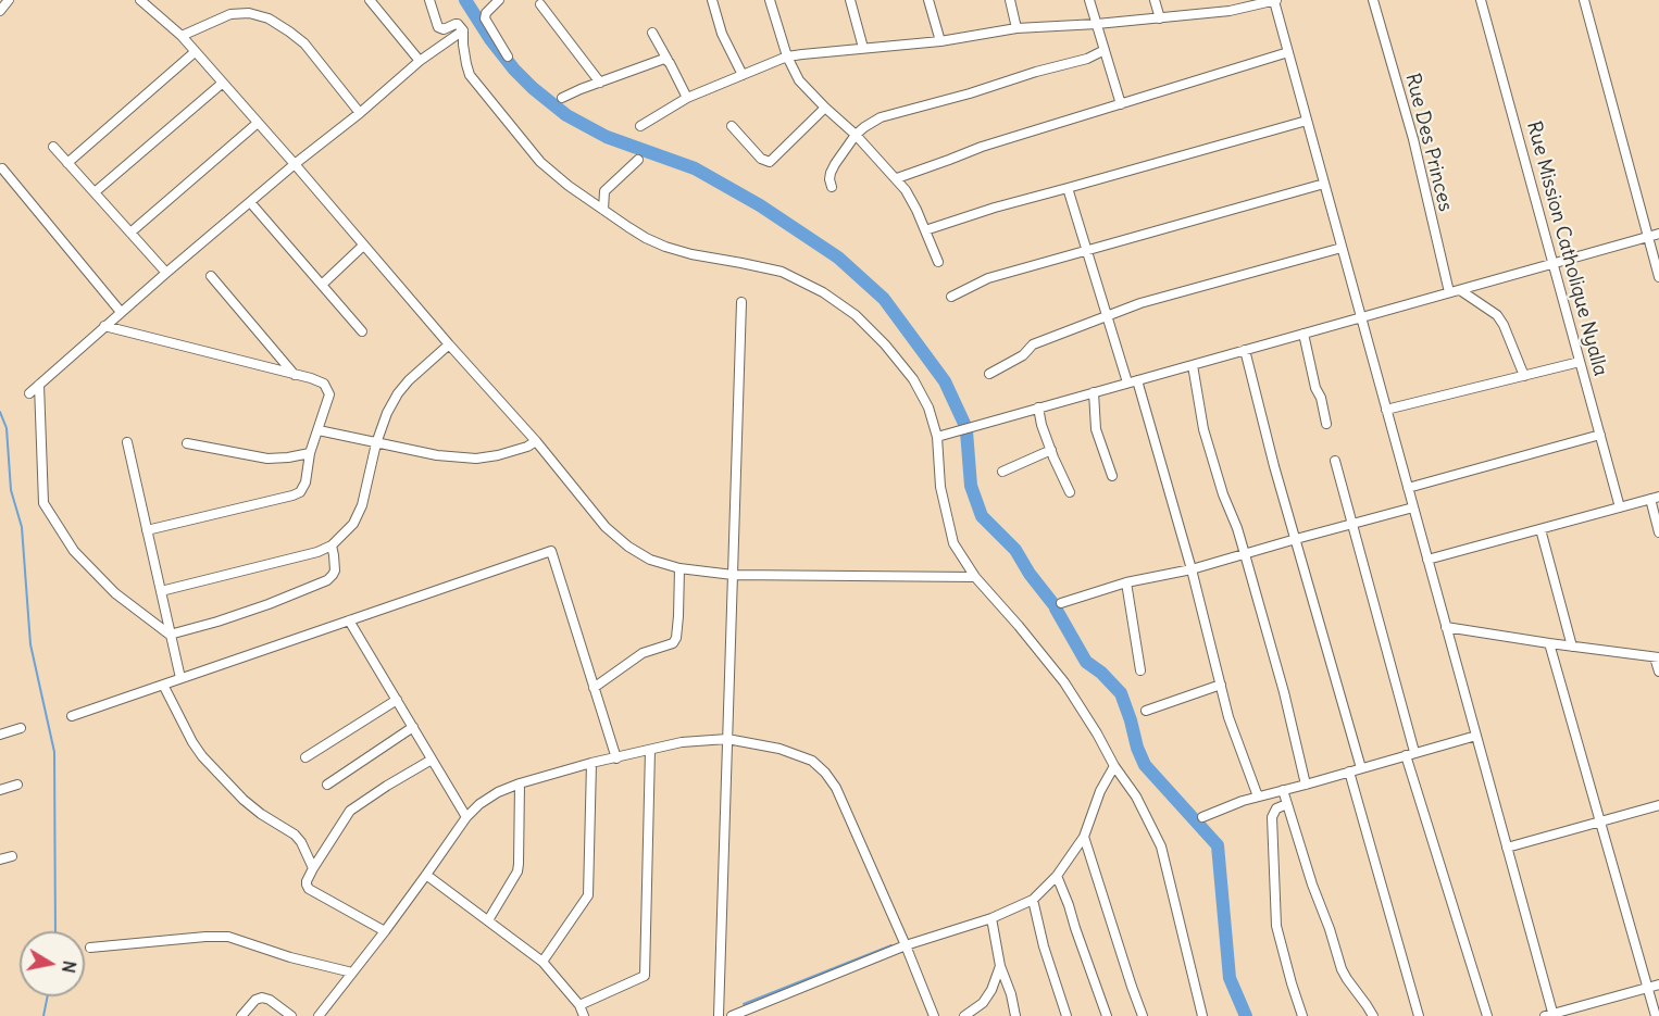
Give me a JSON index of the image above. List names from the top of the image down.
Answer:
{
  "streets": {
    "street": ["Rue Des Princes", "Rue Mission Catholique Nyalla"]
  },
  "north": "right"
}
